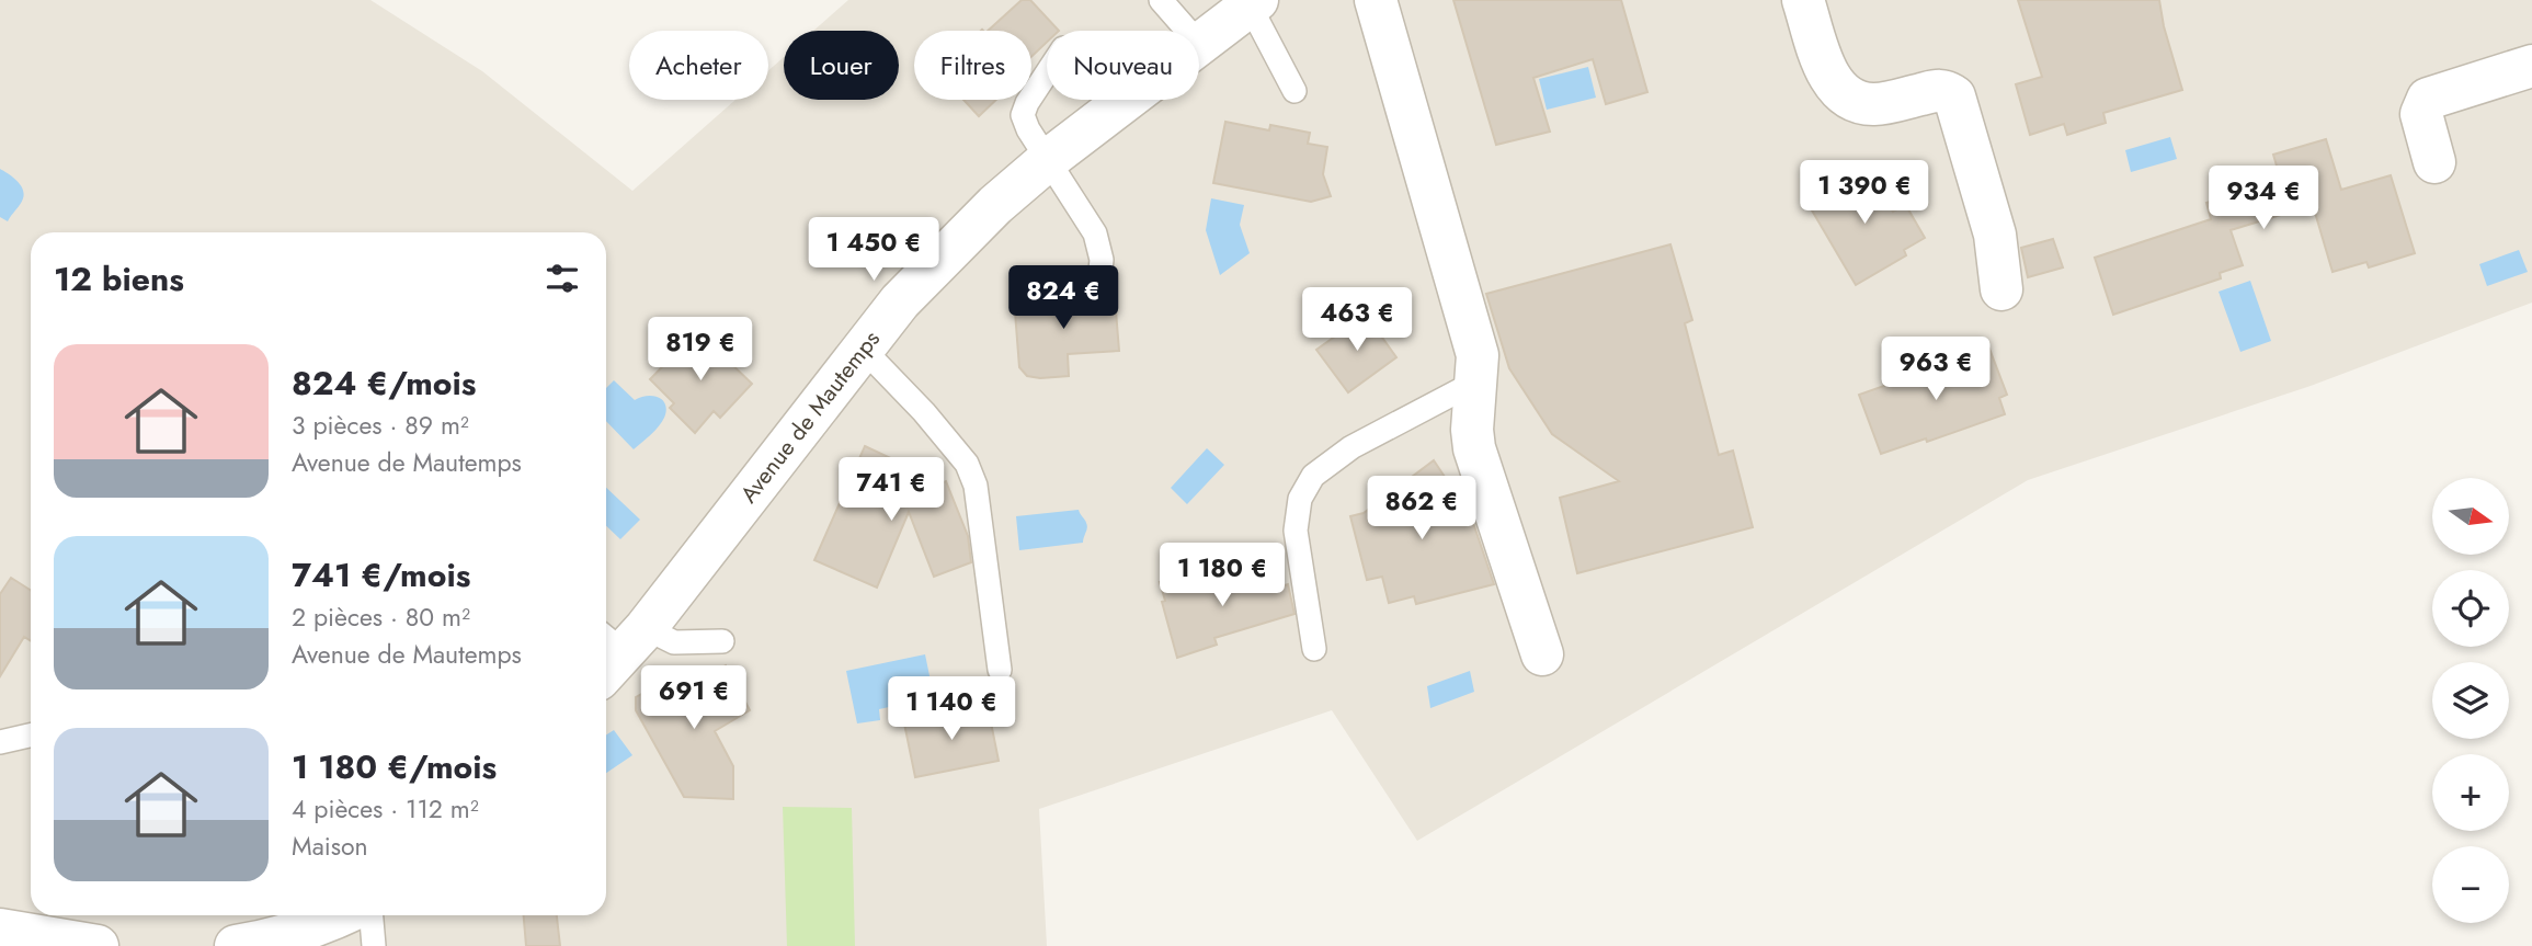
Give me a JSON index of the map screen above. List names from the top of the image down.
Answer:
{
  "streets": {
    "street": ["Avenue de Mautemps"]
  },
  "north": "right",
  "page": {
    "chip": [
      "Acheter",
      "Louer",
      "Filtres",
      "Nouveau"
    ],
    "price": [
      "1 390 €",
      "934 €",
      "1 450 €",
      "824 €",
      "463 €",
      "819 €",
      "963 €",
      "741 €",
      "862 €",
      "1 180 €",
      "691 €",
      "1 140 €"
    ],
    "heading": "12 biens",
    "list": [
      {
        "name": "824 €/mois",
        "note": "3 pièces · 89 m² · Avenue de Mautemps"
      },
      {
        "name": "741 €/mois",
        "note": "2 pièces · 80 m² · Avenue de Mautemps"
      },
      {
        "name": "1 180 €/mois",
        "note": "4 pièces · 112 m² · Maison"
      }
    ],
    "map_buttons": ["+", "−"]
  }
}
